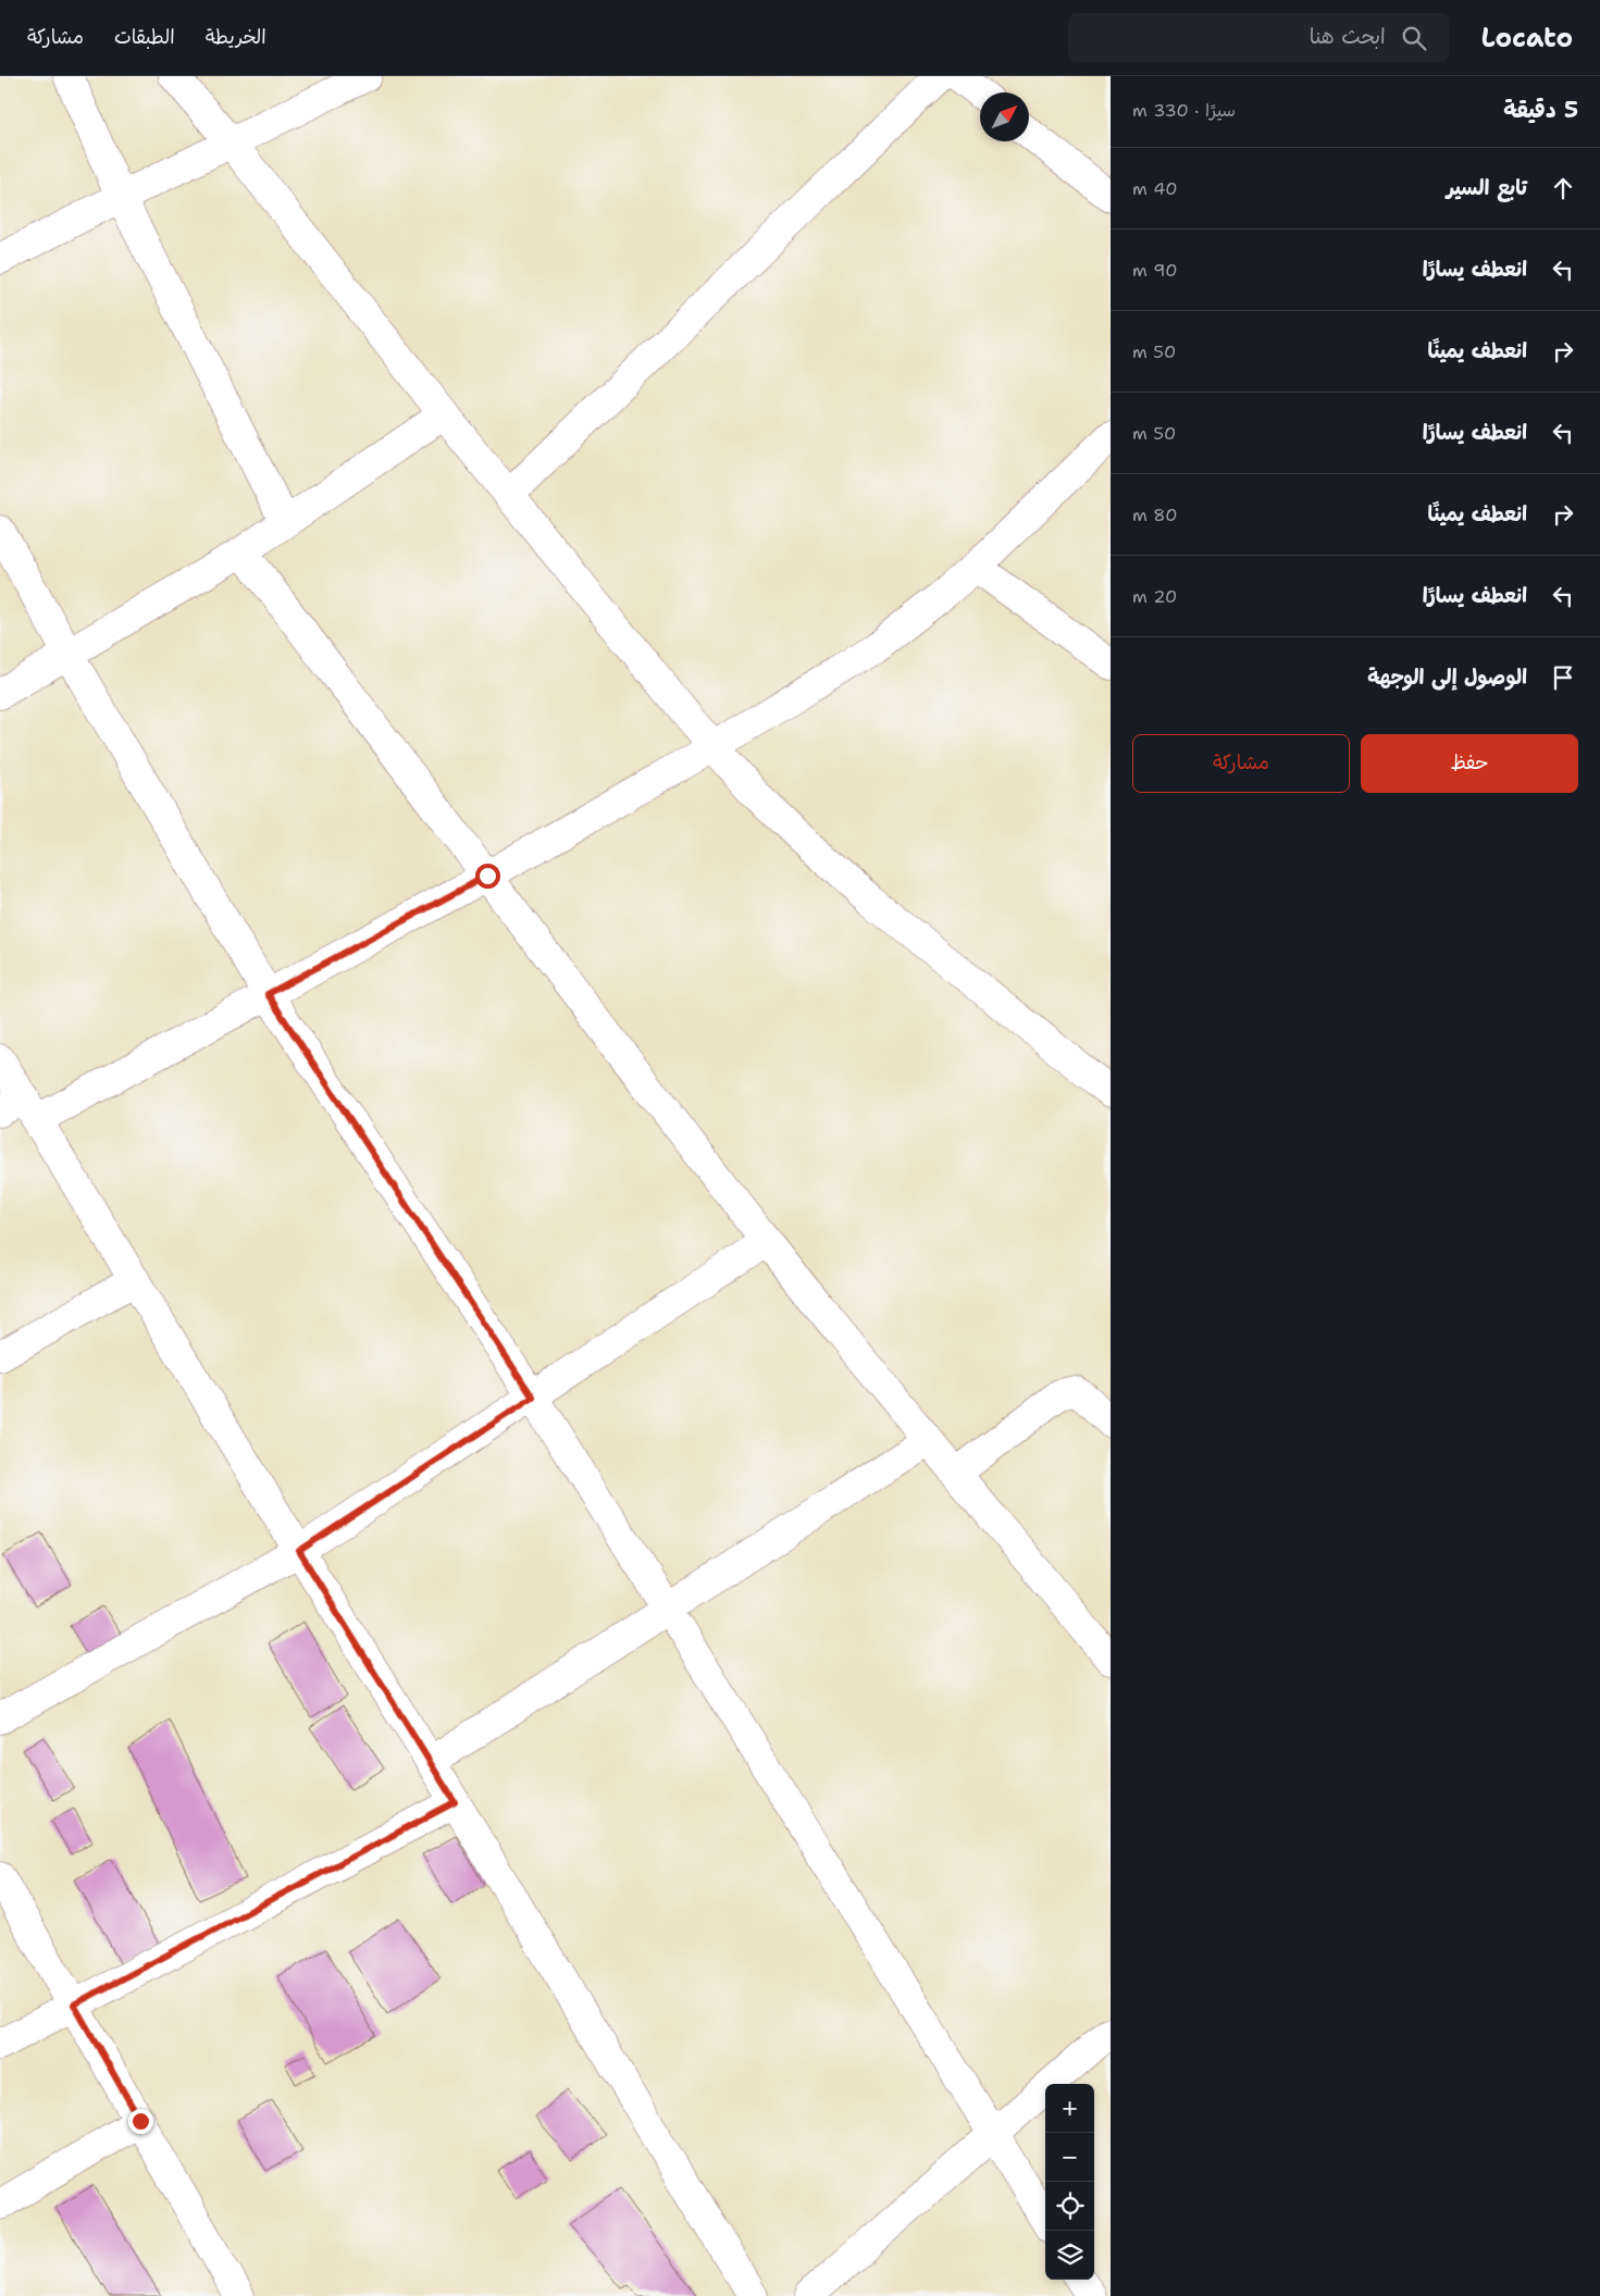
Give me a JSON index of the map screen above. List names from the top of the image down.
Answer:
{
  "north": "top right",
  "page": {
    "header": "Locato",
    "search": "ابحث هنا",
    "nav": ["الخريطة", "الطبقات", "مشاركة"],
    "heading": ["5 دقيقة", "سيرًا · 330 m"],
    "list": [
      ["تابع السير", "40 m"],
      ["انعطف يسارًا", "90 m"],
      ["انعطف يمينًا", "50 m"],
      ["انعطف يسارًا", "50 m"],
      ["انعطف يمينًا", "80 m"],
      ["انعطف يسارًا", "20 m"],
      "الوصول إلى الوجهة"
    ],
    "buttons": ["حفظ", "مشاركة"],
    "map_buttons": ["+", "−"]
  }
}
